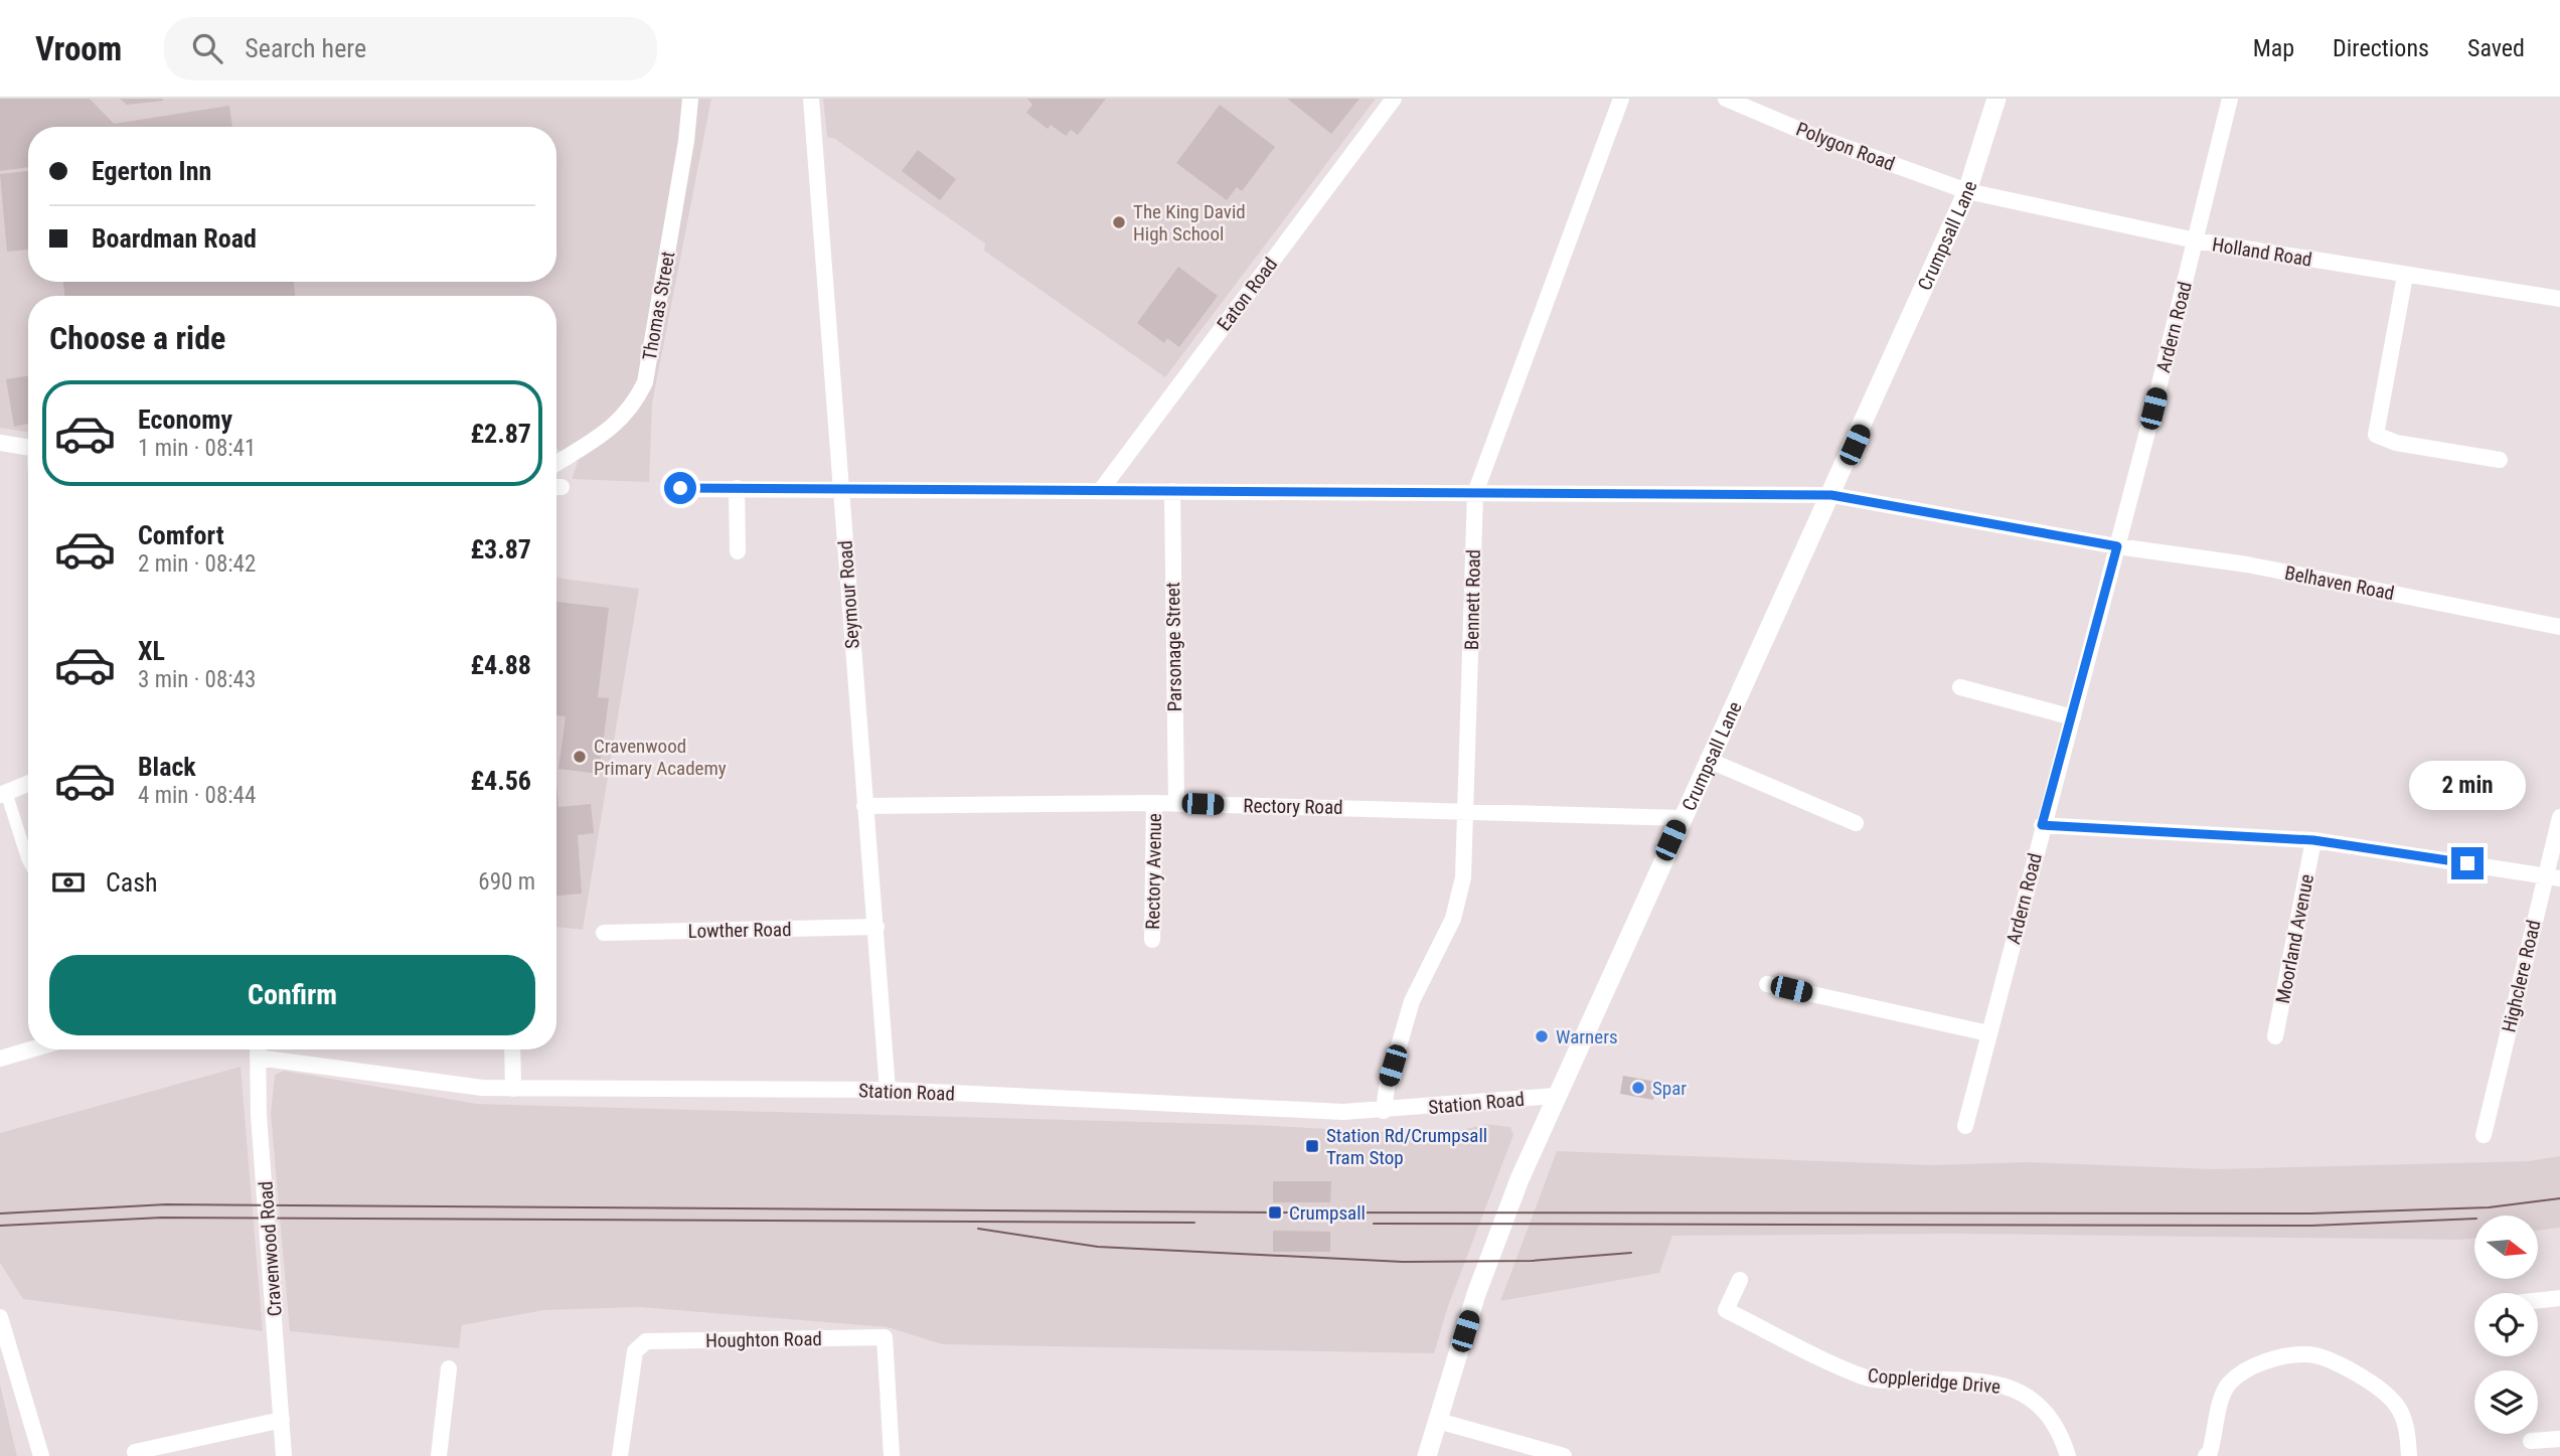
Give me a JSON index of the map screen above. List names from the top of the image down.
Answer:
{
  "streets": {
    "street": [
      "Polygon Road",
      "Crumpsall Lane",
      "Holland Road",
      "Eaton Road",
      "Thomas Street",
      "Ardern Road",
      "Belhaven Road",
      "Seymour Road",
      "Bennett Road",
      "Parsonage Street",
      "Rectory Road",
      "Rectory Avenue",
      "Lowther Road",
      "Moorland Avenue",
      "Highclere Road",
      "Station Road",
      "Cravenwood Road",
      "Houghton Road",
      "Coppleridge Drive"
    ]
  },
  "crossings": [
    ["Polygon Road", "Crumpsall Lane"],
    ["Polygon Road", "Holland Road"],
    ["Crumpsall Lane", "Holland Road"],
    ["Crumpsall Lane", "Belhaven Road"],
    ["Crumpsall Lane", "Rectory Road"],
    ["Crumpsall Lane", "Station Road"],
    ["Holland Road", "Ardern Road"],
    ["Eaton Road", "Belhaven Road"],
    ["Ardern Road", "Belhaven Road"],
    ["Belhaven Road", "Seymour Road"],
    ["Belhaven Road", "Bennett Road"],
    ["Belhaven Road", "Parsonage Street"],
    ["Seymour Road", "Rectory Road"],
    ["Seymour Road", "Lowther Road"],
    ["Seymour Road", "Station Road"],
    ["Bennett Road", "Rectory Road"],
    ["Bennett Road", "Station Road"],
    ["Parsonage Street", "Rectory Road"],
    ["Rectory Road", "Rectory Avenue"]
  ],
  "places": {
    "other": [
      "The King David High School",
      "Cravenwood Primary Academy",
      "Warners",
      "Spar"
    ],
    "transit": ["Station Rd/Crumpsall Tram Stop", "Crumpsall"]
  },
  "north": "right",
  "page": {
    "header": "Vroom",
    "search": "Search here",
    "nav": ["Map", "Directions", "Saved"],
    "banner": ["Egerton Inn", "Boardman Road"],
    "heading": "Choose a ride",
    "list": [
      {
        "name": "Economy",
        "note": "1 min · 08:41",
        "value": "£2.87"
      },
      {
        "name": "Comfort",
        "note": "2 min · 08:42",
        "value": "£3.87"
      },
      {
        "name": "XL",
        "note": "3 min · 08:43",
        "value": "£4.88"
      },
      {
        "name": "Black",
        "note": "4 min · 08:44",
        "value": "£4.56"
      }
    ],
    "bubble": "2 min",
    "pay": ["Cash", "690 m"],
    "buttons": "Confirm"
  }
}
